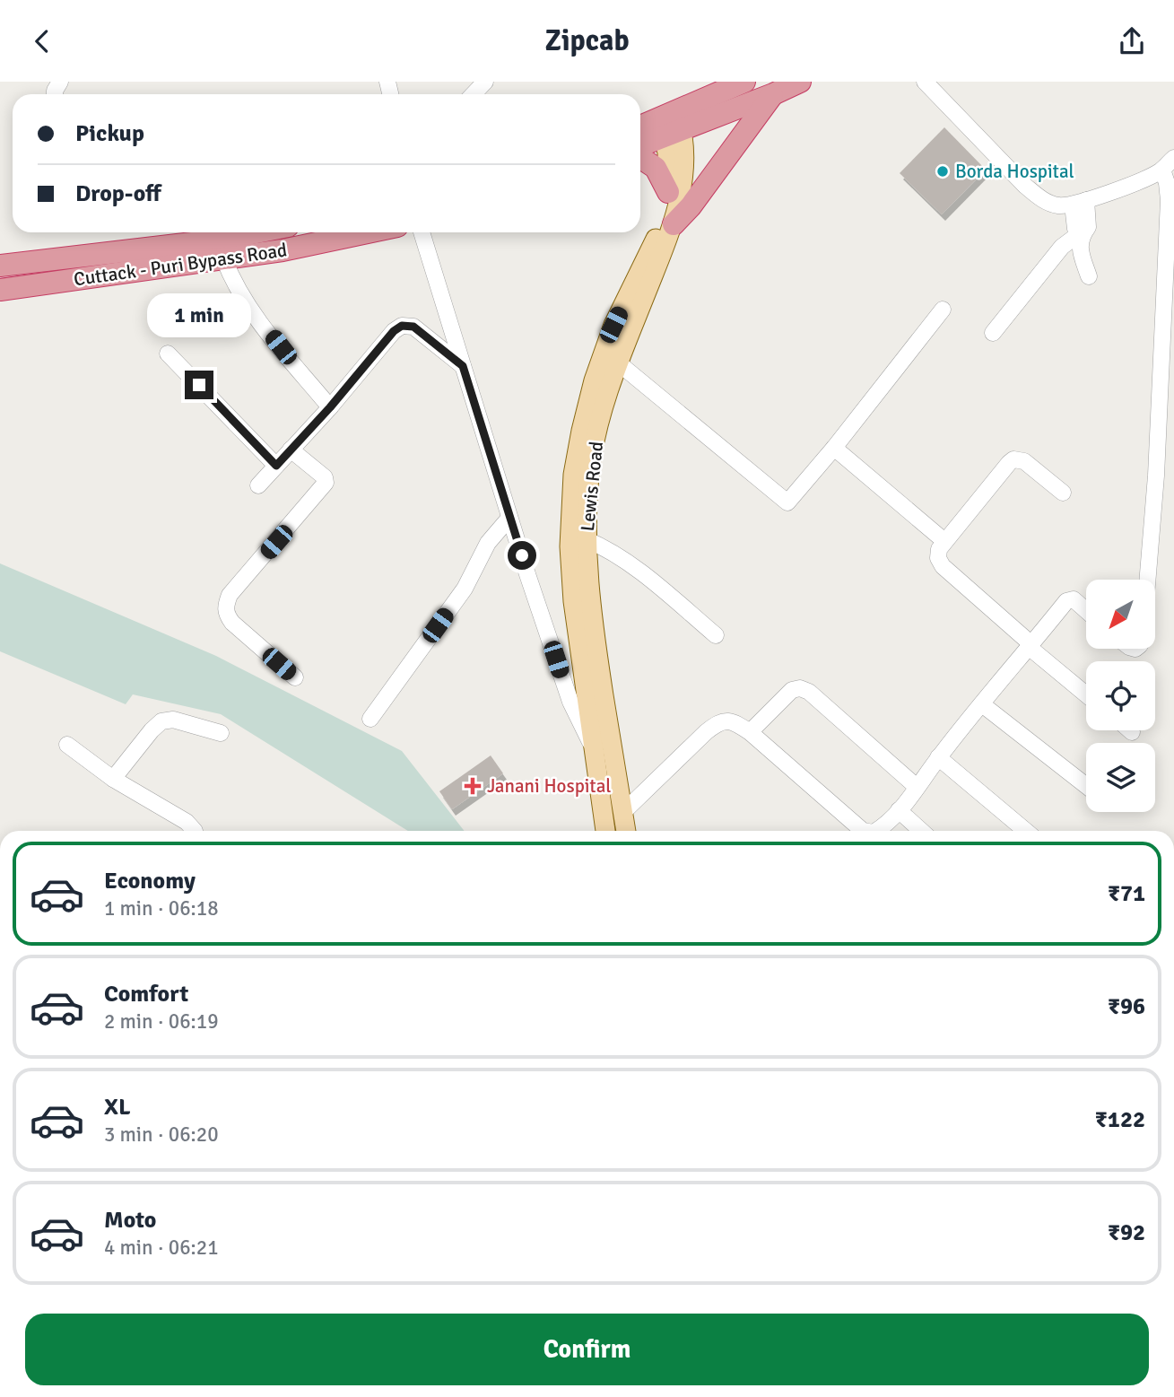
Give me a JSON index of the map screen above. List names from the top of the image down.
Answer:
{
  "streets": {
    "highway": ["Cuttack - Puri Bypass Road"],
    "main road": ["Lewis Road"]
  },
  "places": {
    "other": ["Borda Hospital"],
    "health": ["Janani Hospital"]
  },
  "north": "bottom left",
  "page": {
    "header": "Zipcab",
    "banner": ["Pickup", "Drop-off"],
    "bubble": "1 min",
    "list": [
      {
        "name": "Economy",
        "note": "1 min · 06:18",
        "value": "₹71"
      },
      {
        "name": "Comfort",
        "note": "2 min · 06:19",
        "value": "₹96"
      },
      {
        "name": "XL",
        "note": "3 min · 06:20",
        "value": "₹122"
      },
      {
        "name": "Moto",
        "note": "4 min · 06:21",
        "value": "₹92"
      }
    ],
    "buttons": "Confirm"
  }
}
